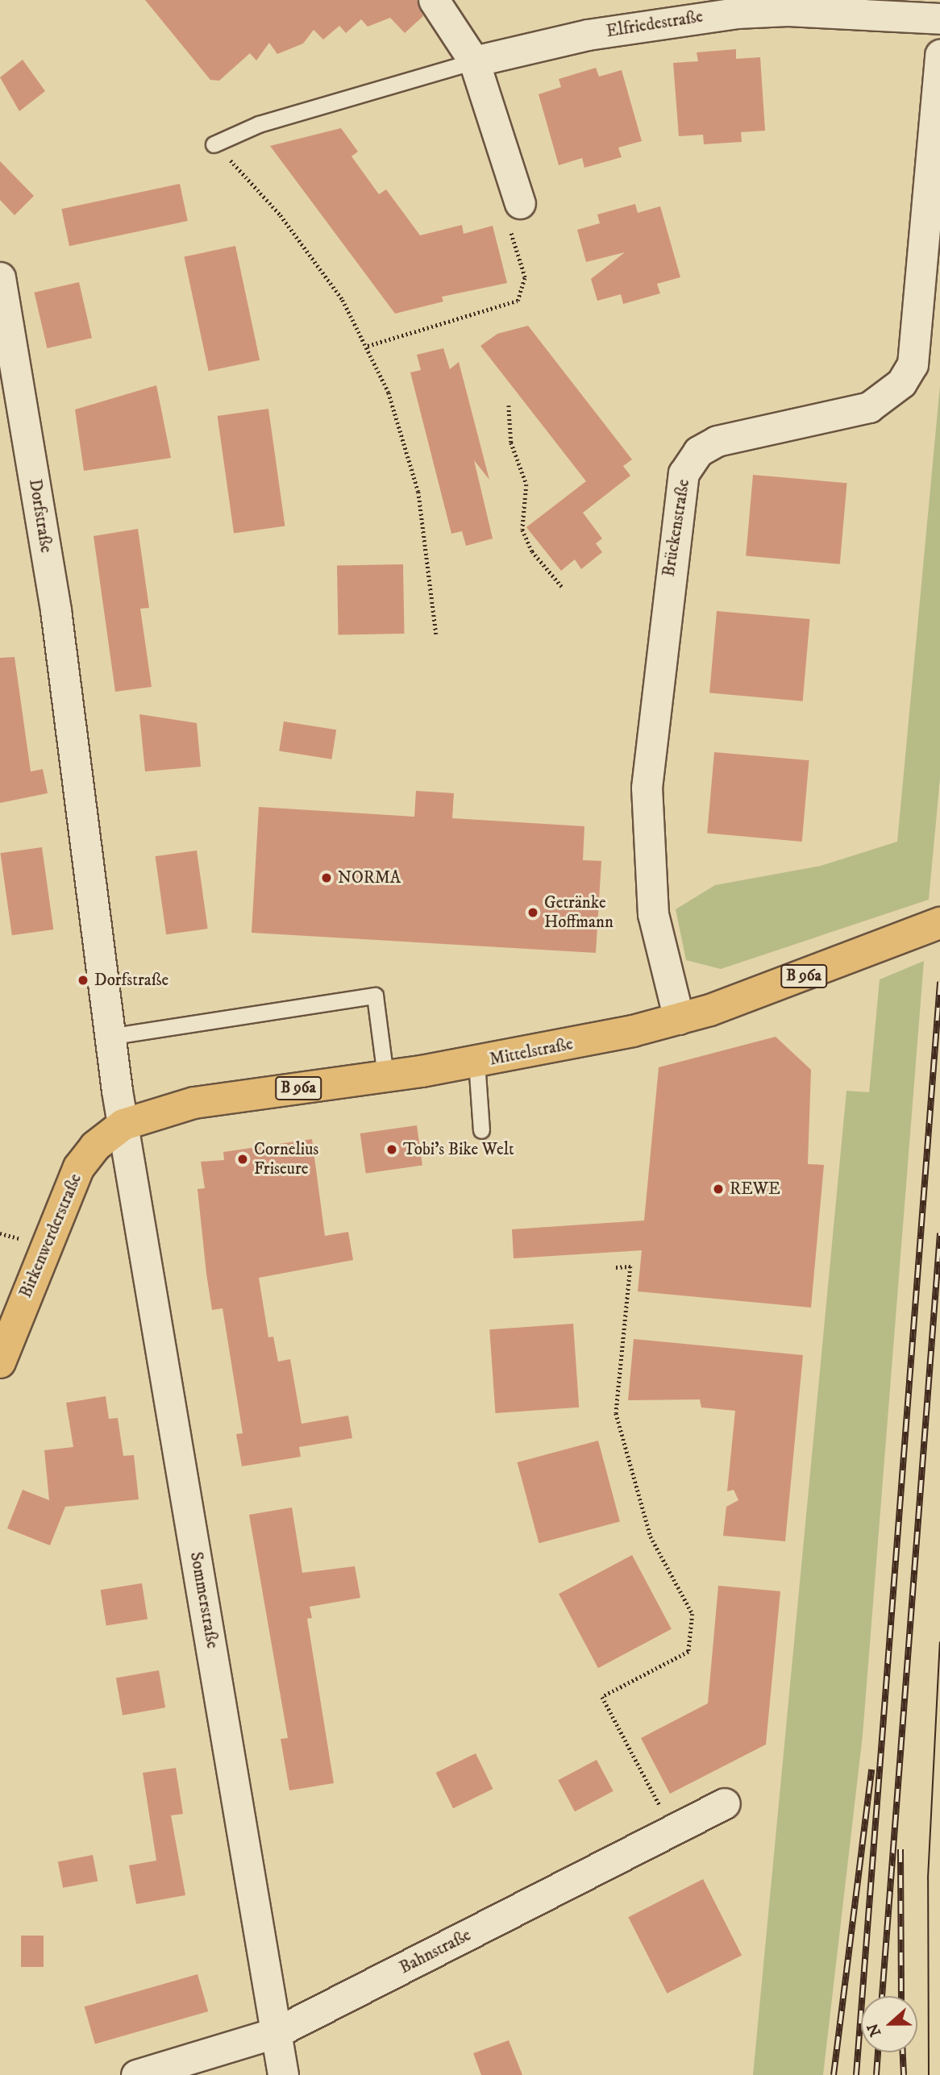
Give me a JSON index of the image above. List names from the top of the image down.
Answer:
{
  "streets": {
    "main road": ["B 96a", "Mittelstraße", "Birkenwerderstraße"],
    "street": [
      "Elfriedestraße",
      "Dorfstraße",
      "Brückenstraße",
      "Sommerstraße",
      "Bahnstraße"
    ]
  },
  "crossings": [
    ["Dorfstraße", "Mittelstraße"],
    ["Dorfstraße", "Birkenwerderstraße"],
    ["Dorfstraße", "Sommerstraße"],
    ["Brückenstraße", "Mittelstraße"],
    ["Mittelstraße", "Birkenwerderstraße"],
    ["Mittelstraße", "Sommerstraße"],
    ["Birkenwerderstraße", "Sommerstraße"],
    ["Sommerstraße", "Bahnstraße"]
  ],
  "places": [
    "NORMA",
    "Getränke Hoffmann",
    "Dorfstraße",
    "Tobi's Bike Welt",
    "Cornelius Friseure",
    "REWE"
  ],
  "north": "left"
}
